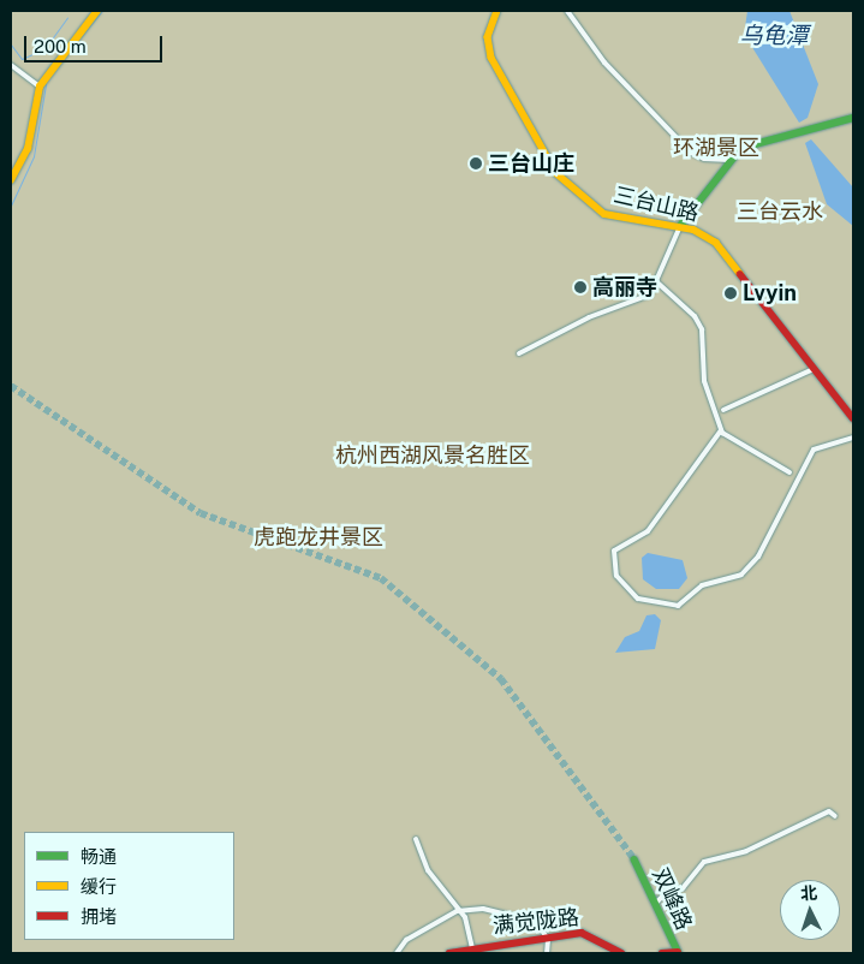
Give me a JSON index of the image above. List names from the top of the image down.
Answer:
{
  "streets": {
    "street": ["三台山路", "双峰路", "满觉陇路"]
  },
  "water": ["乌龟潭"],
  "parks": [
    "环湖景区",
    "三台云水",
    "杭州西湖风景名胜区",
    "虎跑龙井景区"
  ],
  "places": ["三台山庄", "高丽寺", "Lvyin"],
  "legend": ["畅通", "缓行", "拥堵"],
  "scale_bar": "200 m",
  "north": "top"
}
